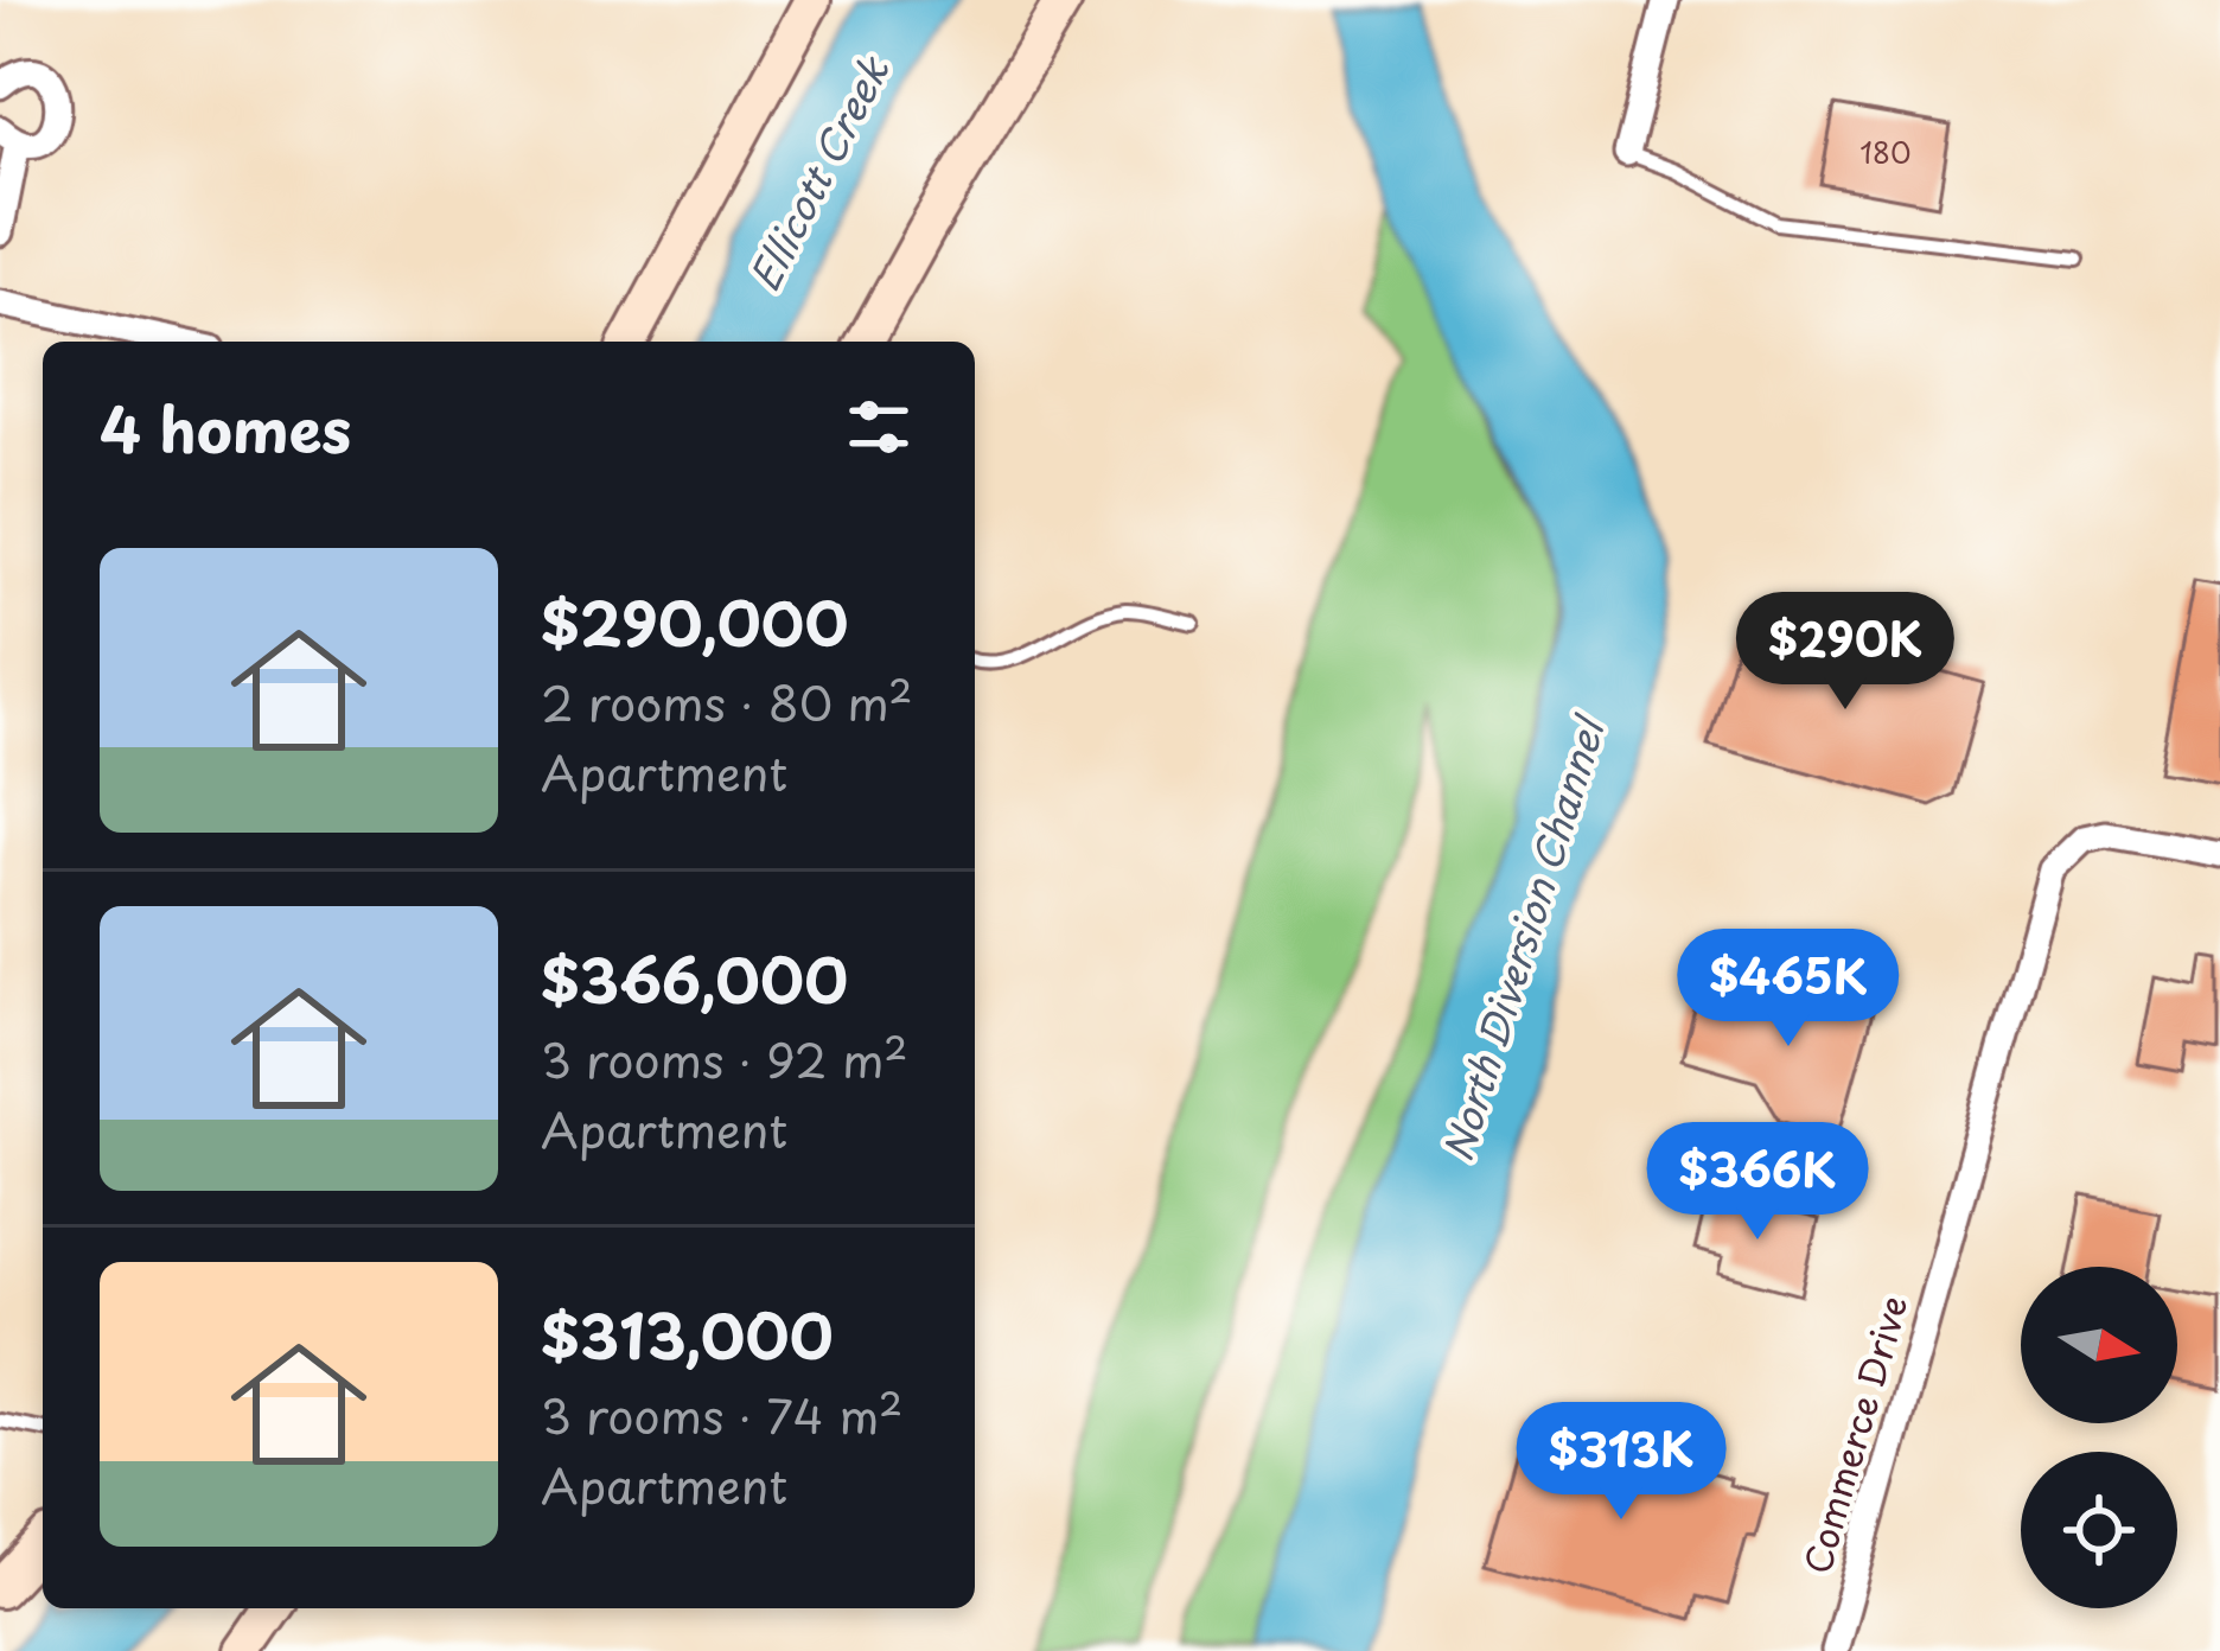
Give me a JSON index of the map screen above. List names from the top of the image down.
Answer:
{
  "streets": {
    "street": ["Commerce Drive"]
  },
  "water": ["Ellicott Creek", "North Diversion Channel"],
  "house_numbers": ["180"],
  "north": "right",
  "page": {
    "heading": "4 homes",
    "list": [
      {
        "name": "$290,000",
        "note": "2 rooms · 80 m² · Apartment"
      },
      {
        "name": "$366,000",
        "note": "3 rooms · 92 m² · Apartment"
      },
      {
        "name": "$313,000",
        "note": "3 rooms · 74 m² · Apartment"
      }
    ],
    "price": [
      "$290K",
      "$465K",
      "$366K",
      "$313K"
    ]
  }
}
